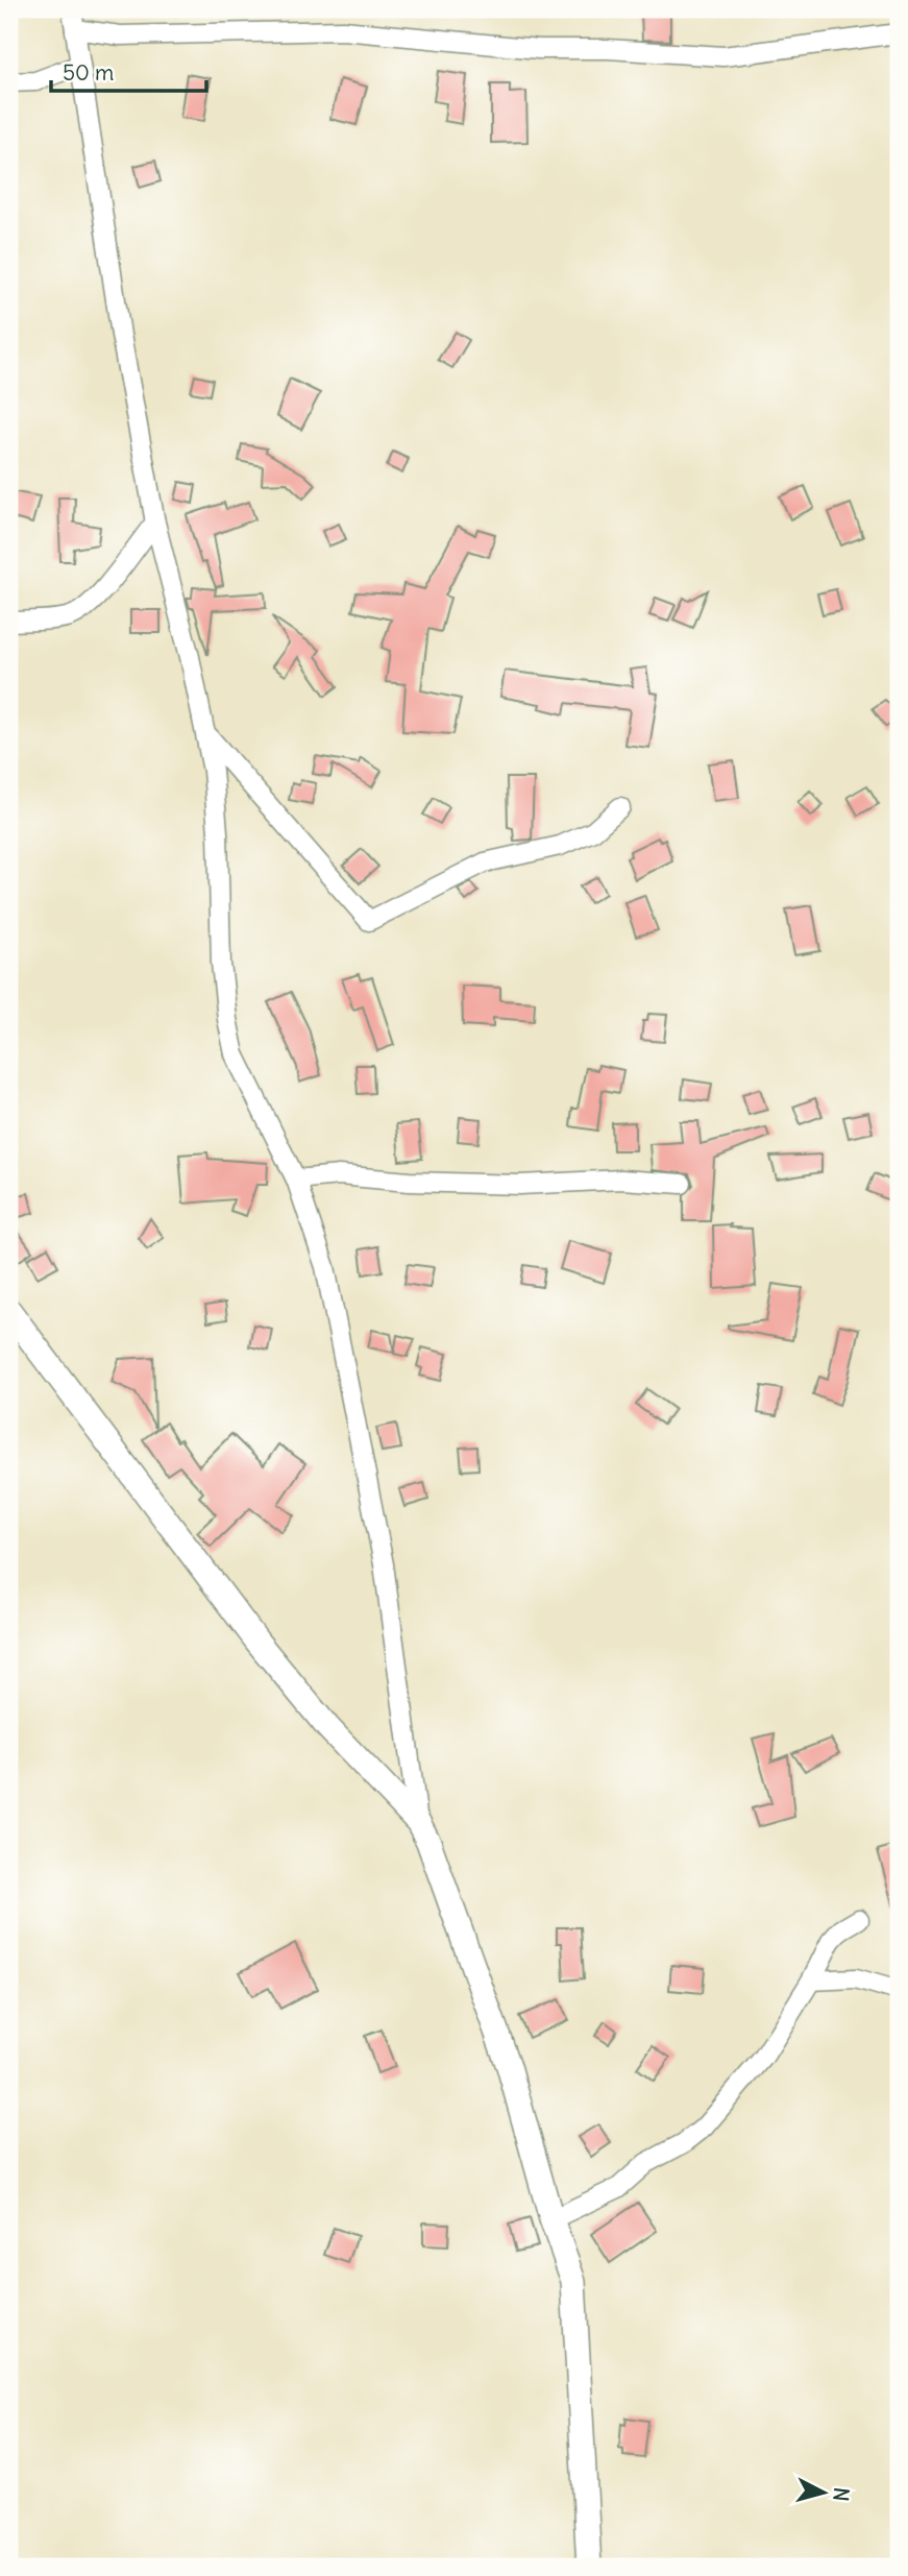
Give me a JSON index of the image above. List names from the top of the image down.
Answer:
{
  "scale_bar": "50 m",
  "north": "right"
}
